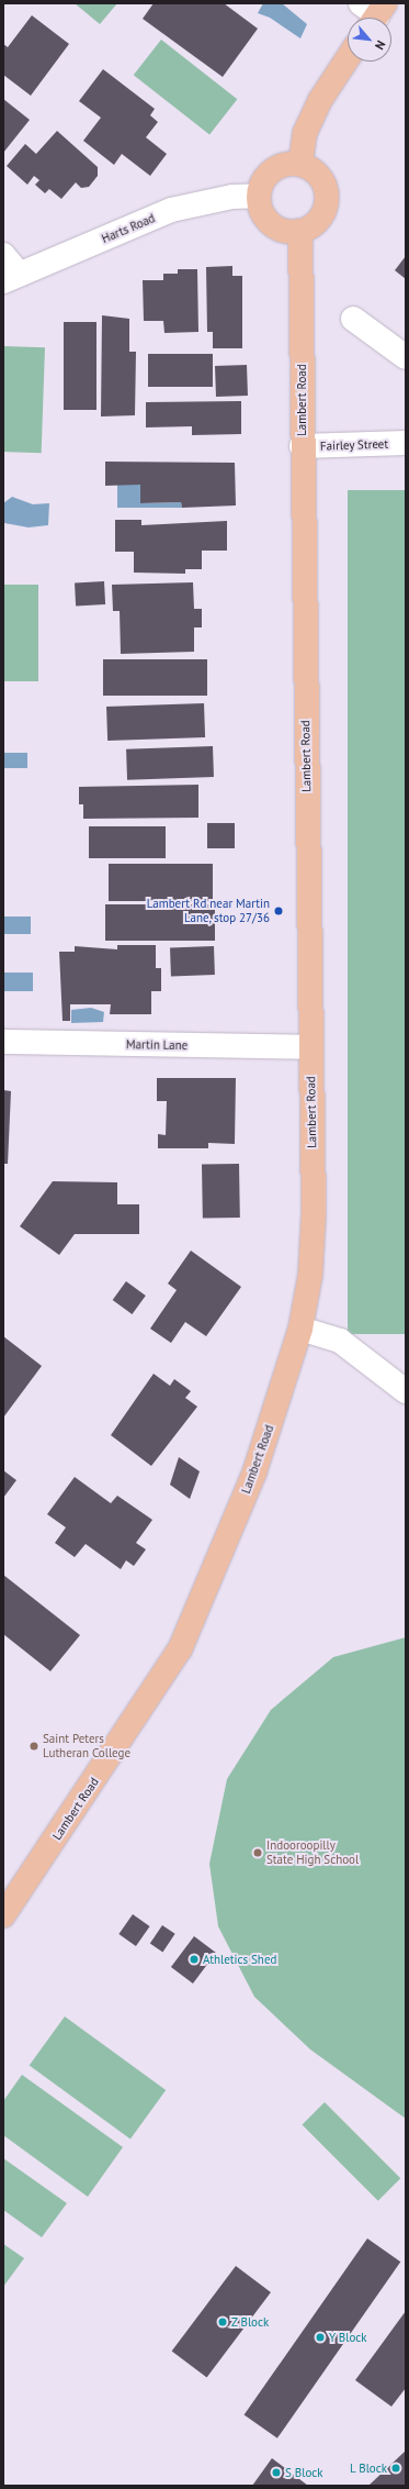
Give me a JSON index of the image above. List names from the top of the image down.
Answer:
{
  "streets": {
    "main road": ["Lambert Road"],
    "street": ["Harts Road", "Fairley Street", "Martin Lane"]
  },
  "crossings": [
    ["Harts Road", "Lambert Road"],
    ["Lambert Road", "Fairley Street"],
    ["Lambert Road", "Martin Lane"]
  ],
  "places": [
    "Lambert Rd near Martin Lane, stop 27/36",
    "Saint Peters Lutheran College",
    "Indooroopilly State High School",
    "Athletics Shed",
    "Z Block",
    "Y Block",
    "L Block",
    "S Block"
  ],
  "north": "bottom right"
}
